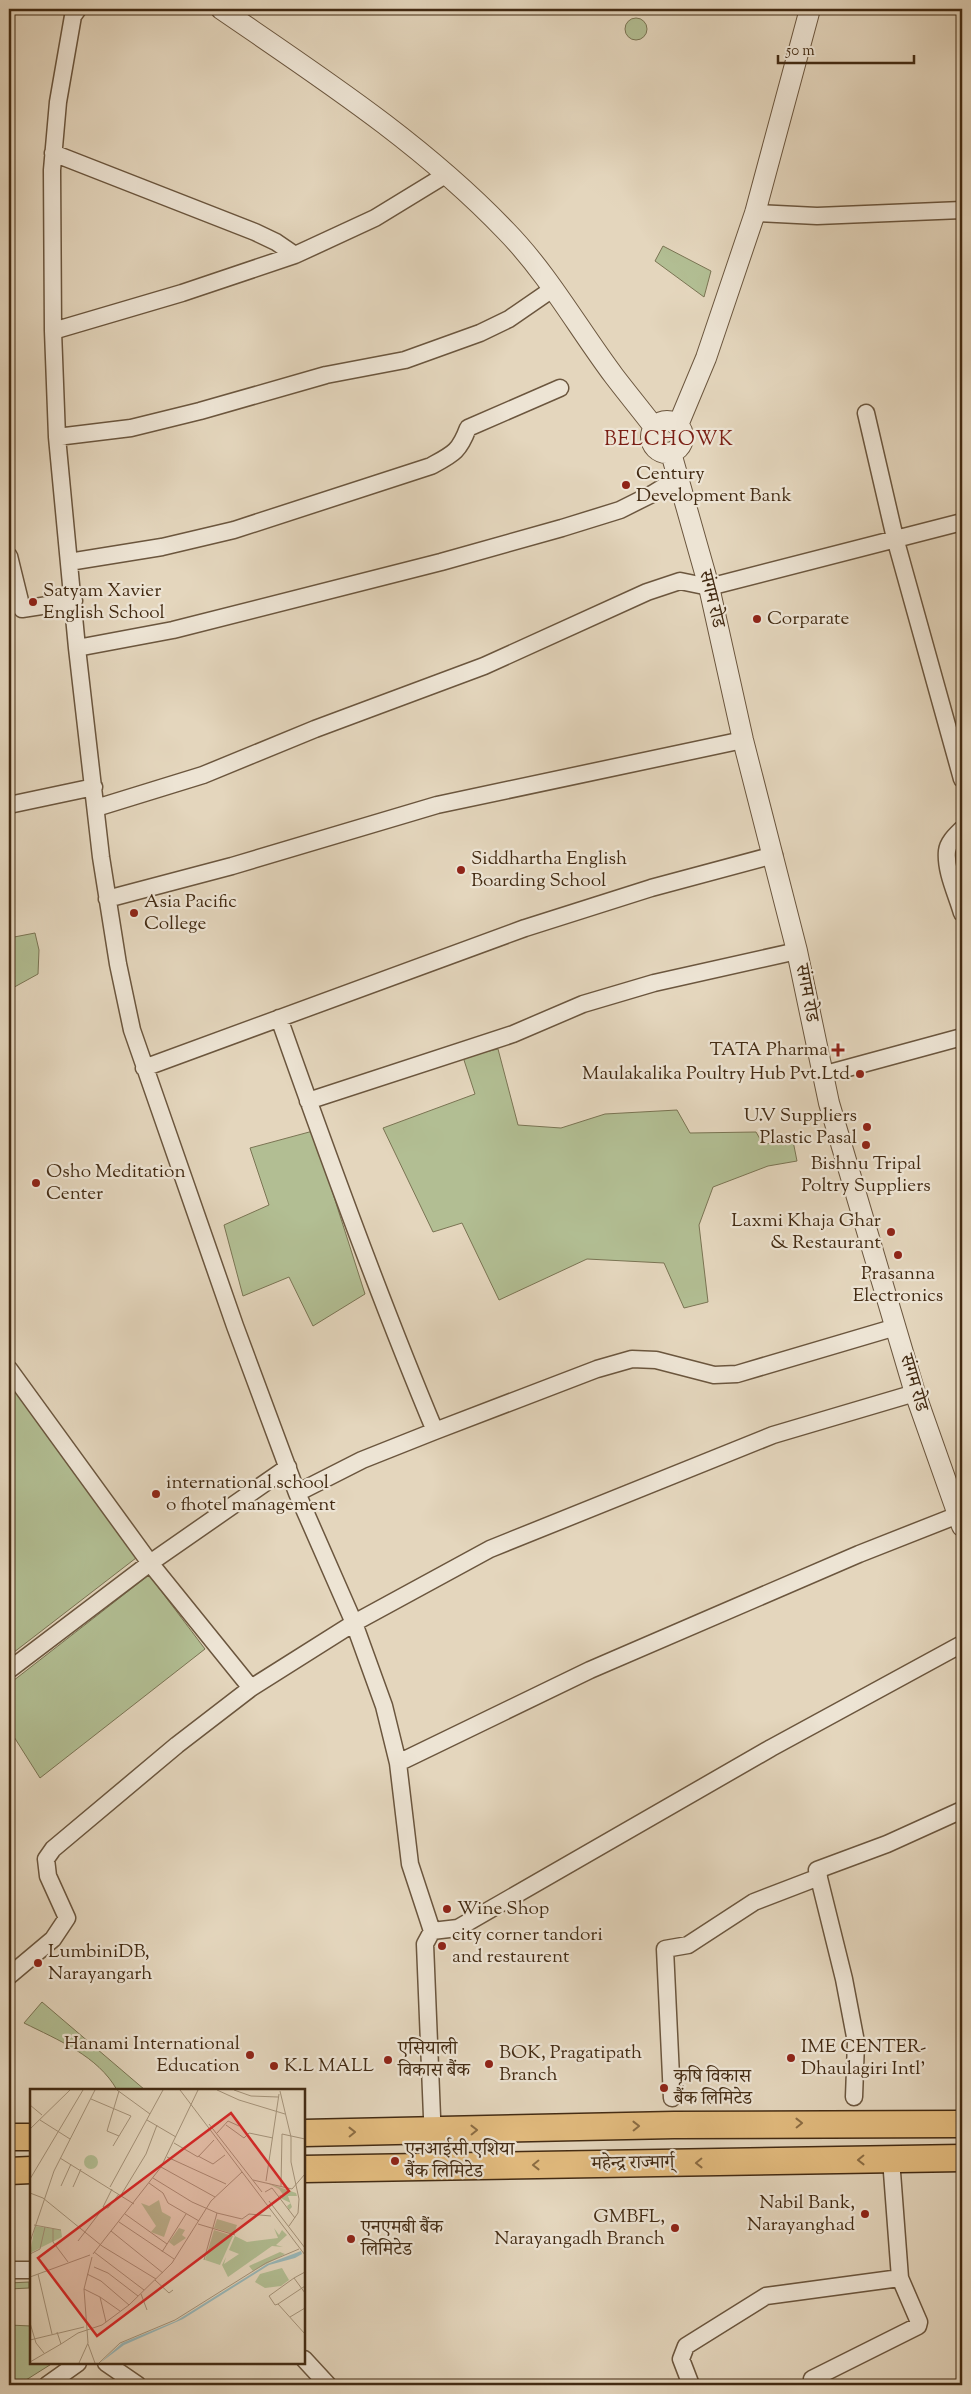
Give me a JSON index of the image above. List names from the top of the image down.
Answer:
{
  "streets": {
    "highway": ["महेन्द्र राज्मार्ग्"],
    "street": ["संगम रोड"]
  },
  "districts": ["BELCHOWK"],
  "places": {
    "other": [
      "Century Development Bank",
      "Satyam Xavier English School",
      "Corparate",
      "Siddhartha English Boarding School",
      "Asia Pacific College",
      "Maulakalika Poultry Hub Pvt.Ltd",
      "U.V Suppliers Plastic Pasal",
      "Bishnu Tripal Poltry Suppliers",
      "Osho Meditation Center",
      "Laxmi Khaja Ghar & Restaurant",
      "Prasanna Electronics",
      "international school o fhotel management",
      "Wine Shop",
      "city corner tandori and restaurent",
      "LumbiniDB, Narayangarh",
      "Hanami International Education",
      "IME CENTER- Dhaulagiri Intl'",
      "एसियाली विकास बैंक",
      "BOK, Pragatipath Branch",
      "K.L MALL",
      "कृषि विकास बैंक लिमिटेड",
      "एनआईसी एशिया बैंक लिमिटेड",
      "Nabil Bank, Narayanghad",
      "GMBFL, Narayangadh Branch",
      "एनएमबी बैंक लिमिटेड"
    ],
    "health": ["TATA Pharma"]
  },
  "scale_bar": "50 m"
}
